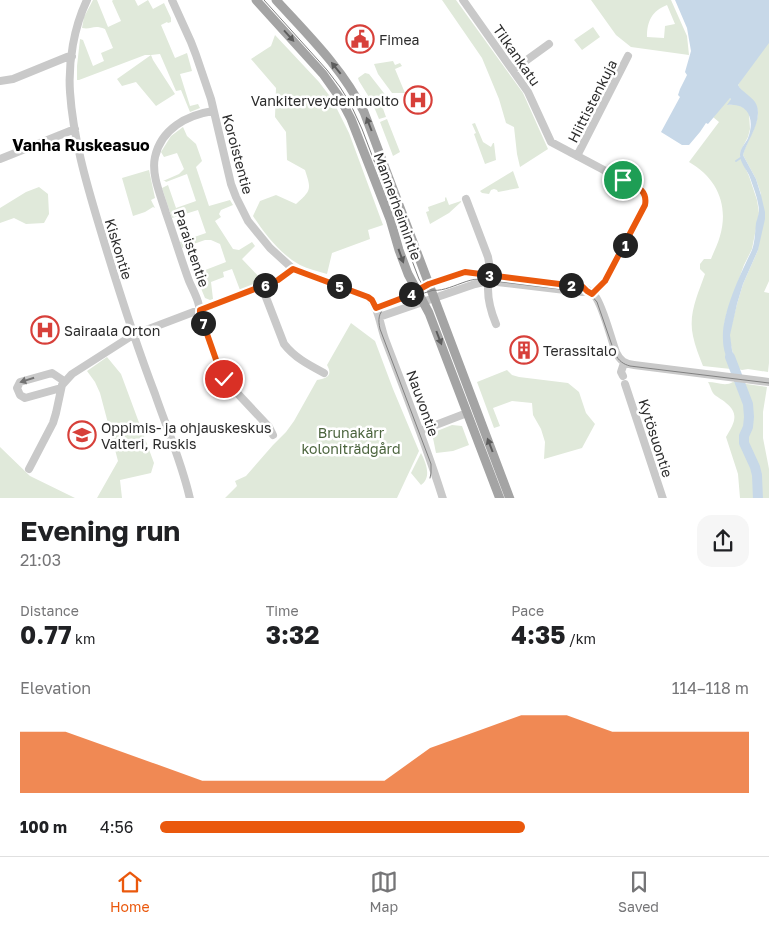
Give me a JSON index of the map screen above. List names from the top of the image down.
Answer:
{
  "streets": {
    "main road": ["Mannerheimintie"],
    "street": [
      "Tilkankatu",
      "Hiittistenkuja",
      "Koroistentie",
      "Paraistentie",
      "Kiskontie",
      "Nauvontie",
      "Kytösuontie"
    ]
  },
  "crossings": [
    ["Tilkankatu", "Hiittistenkuja"],
    ["Koroistentie", "Paraistentie"]
  ],
  "districts": ["Vanha Ruskeasuo"],
  "parks": ["Brunakärr koloniträdgård"],
  "places": {
    "public building": ["Fimea"],
    "hospital": ["Vankiterveydenhuolto", "Sairaala Orton"],
    "building": ["Terassitalo"],
    "school or university": ["Oppimis- ja ohjauskeskus Valteri, Ruskis"]
  },
  "page": {
    "pins": [
      "1",
      "3",
      "2",
      "6",
      "5",
      "4",
      "7"
    ],
    "heading": ["Evening run", "21:03"],
    "stats": [
      ["Distance", "0.77 km"],
      ["Time", "3:32"],
      ["Pace", "4:35 /km"]
    ],
    "chart": ["Elevation", "114–118 m"],
    "list": [
      {
        "name": "100 m",
        "note": "4:56"
      }
    ],
    "tabs": ["Home", "Map", "Saved"]
  }
}
